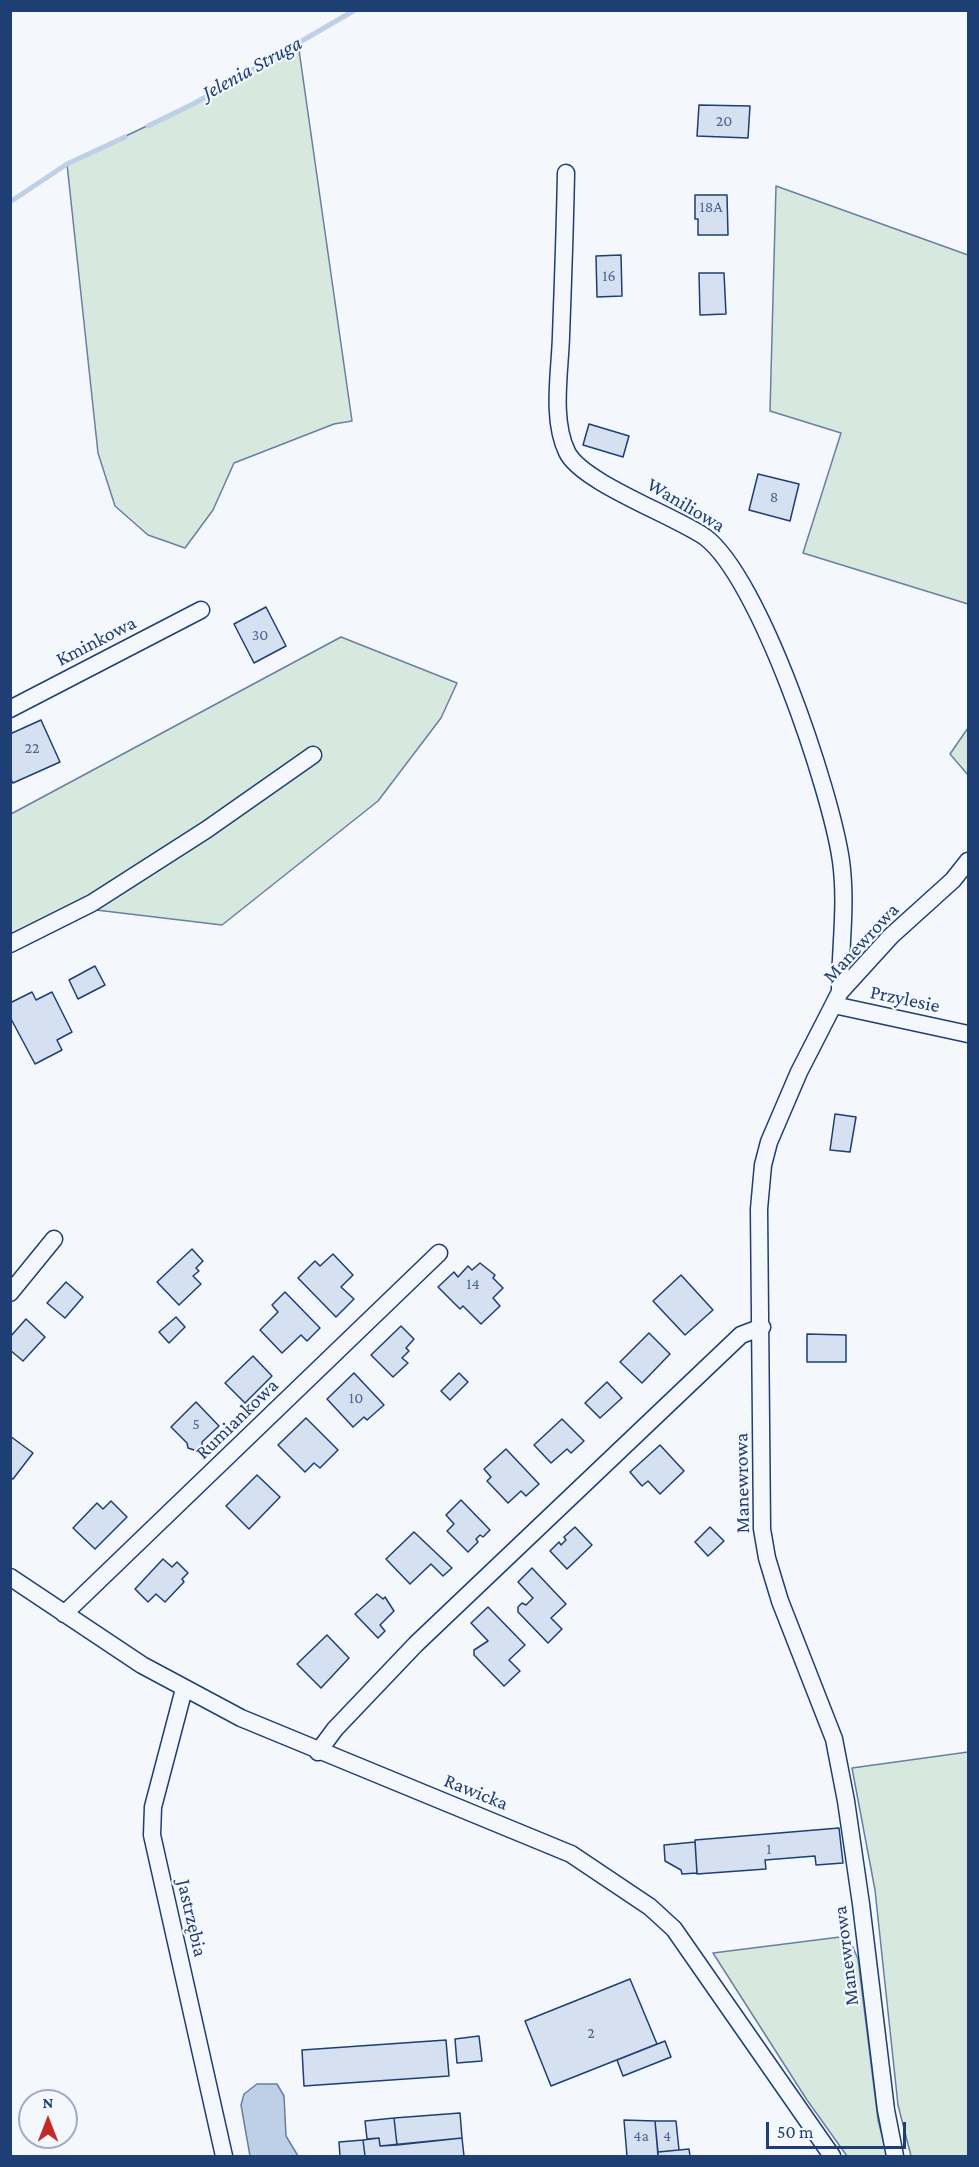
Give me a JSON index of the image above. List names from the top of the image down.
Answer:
{
  "streets": {
    "street": [
      "Waniliowa",
      "Kminkowa",
      "Manewrowa",
      "Przylesie",
      "Rumiankowa",
      "Rawicka",
      "Jastrzębia"
    ]
  },
  "crossings": [
    ["Waniliowa", "Manewrowa"],
    ["Waniliowa", "Przylesie"],
    ["Manewrowa", "Przylesie"],
    ["Rumiankowa", "Rawicka"],
    ["Rawicka", "Jastrzębia"]
  ],
  "water": ["Jelenia Struga"],
  "house_numbers": [
    "20",
    "18A",
    "16",
    "8",
    "30",
    "22",
    "14",
    "10",
    "5",
    "1",
    "2",
    "4a",
    "4"
  ],
  "scale_bar": "50 m",
  "north": "top"
}
